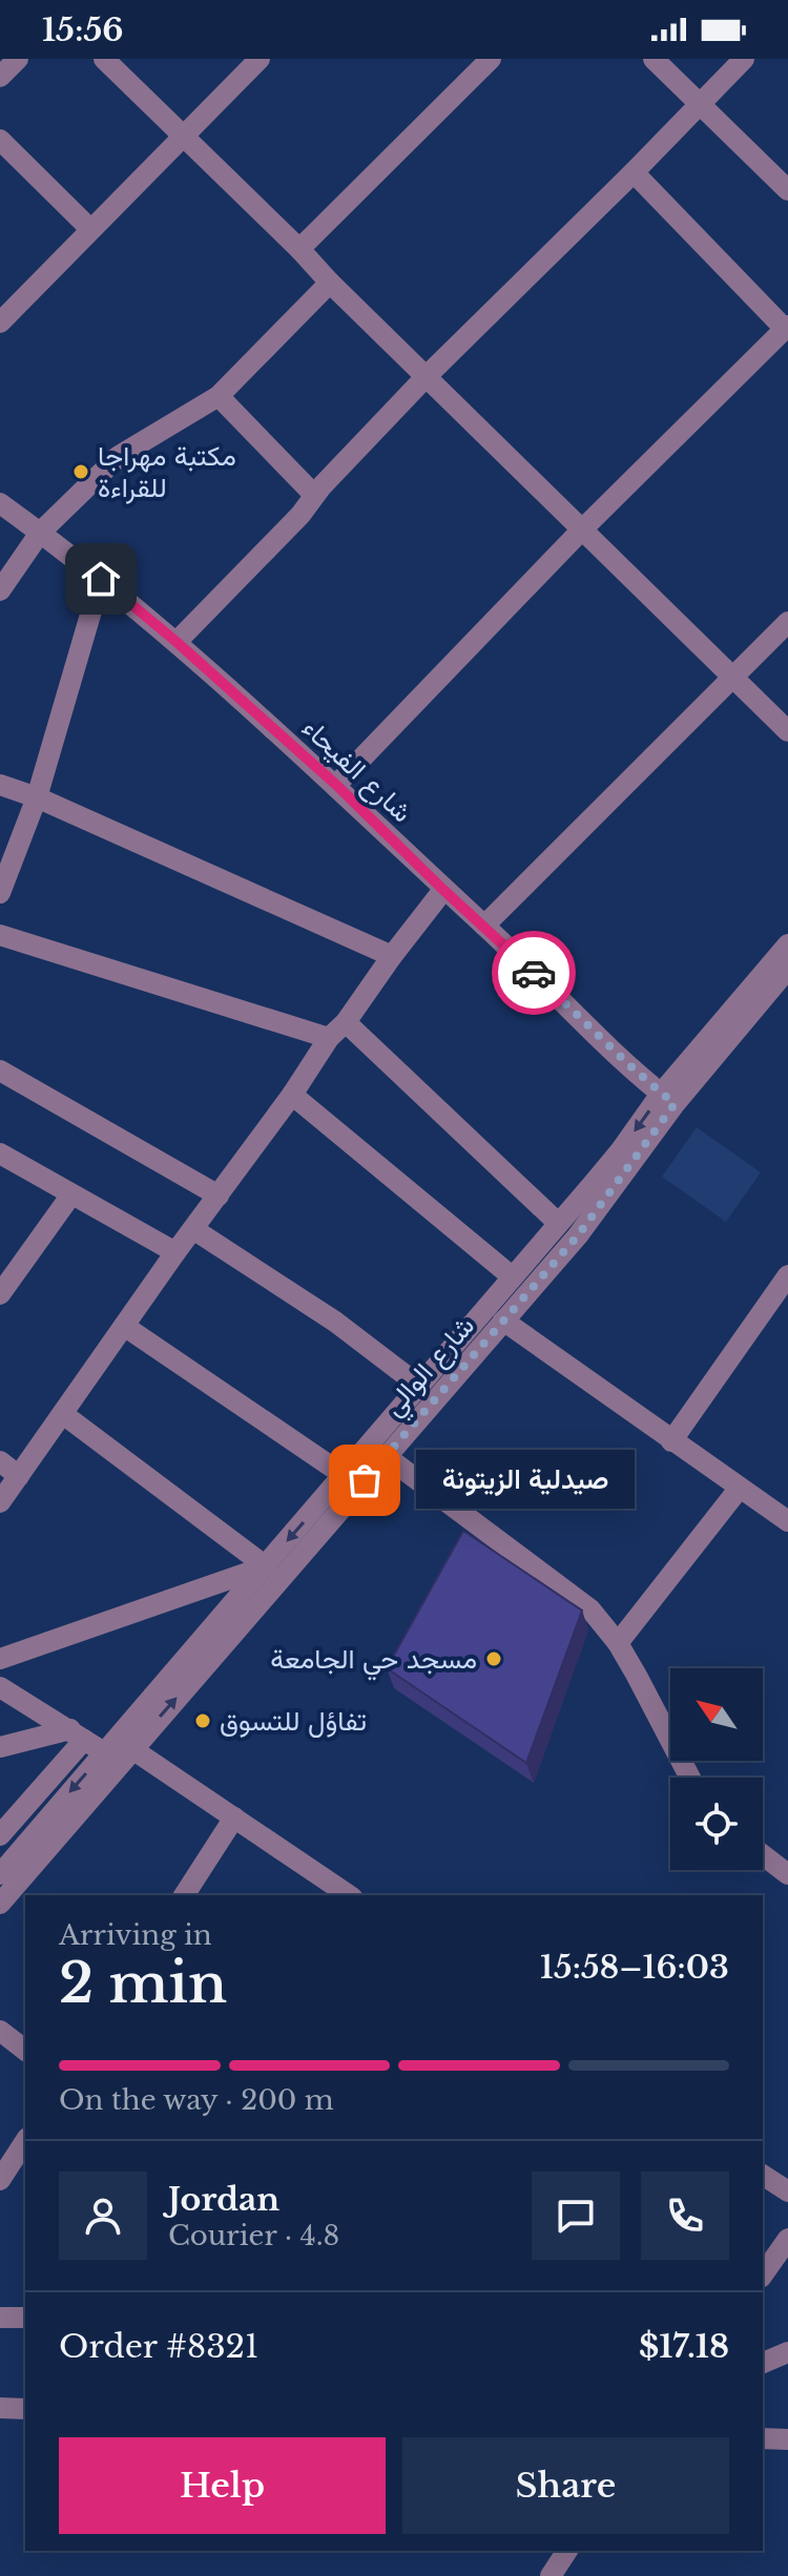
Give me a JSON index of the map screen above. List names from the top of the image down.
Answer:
{
  "streets": {
    "street": ["شارع الفيحاء", "شارع الوالي"]
  },
  "crossings": [
    ["شارع الفيحاء", "شارع الوالي"]
  ],
  "places": [
    "مكتبة مهراجا للقراءة",
    "صيدلية الزيتونة",
    "مسجد حي الجامعة",
    "تفاؤل للتسوق"
  ],
  "north": "top left",
  "page": {
    "status": "15:56",
    "bubble": "صيدلية الزيتونة",
    "heading": ["2 min", "Arriving in", "15:58–16:03"],
    "panel": [
      "Jordan",
      "Courier · 4.8",
      "Order #8321",
      "$17.18"
    ],
    "bar": "On the way · 200 m",
    "buttons": ["Help", "Share"]
  }
}
